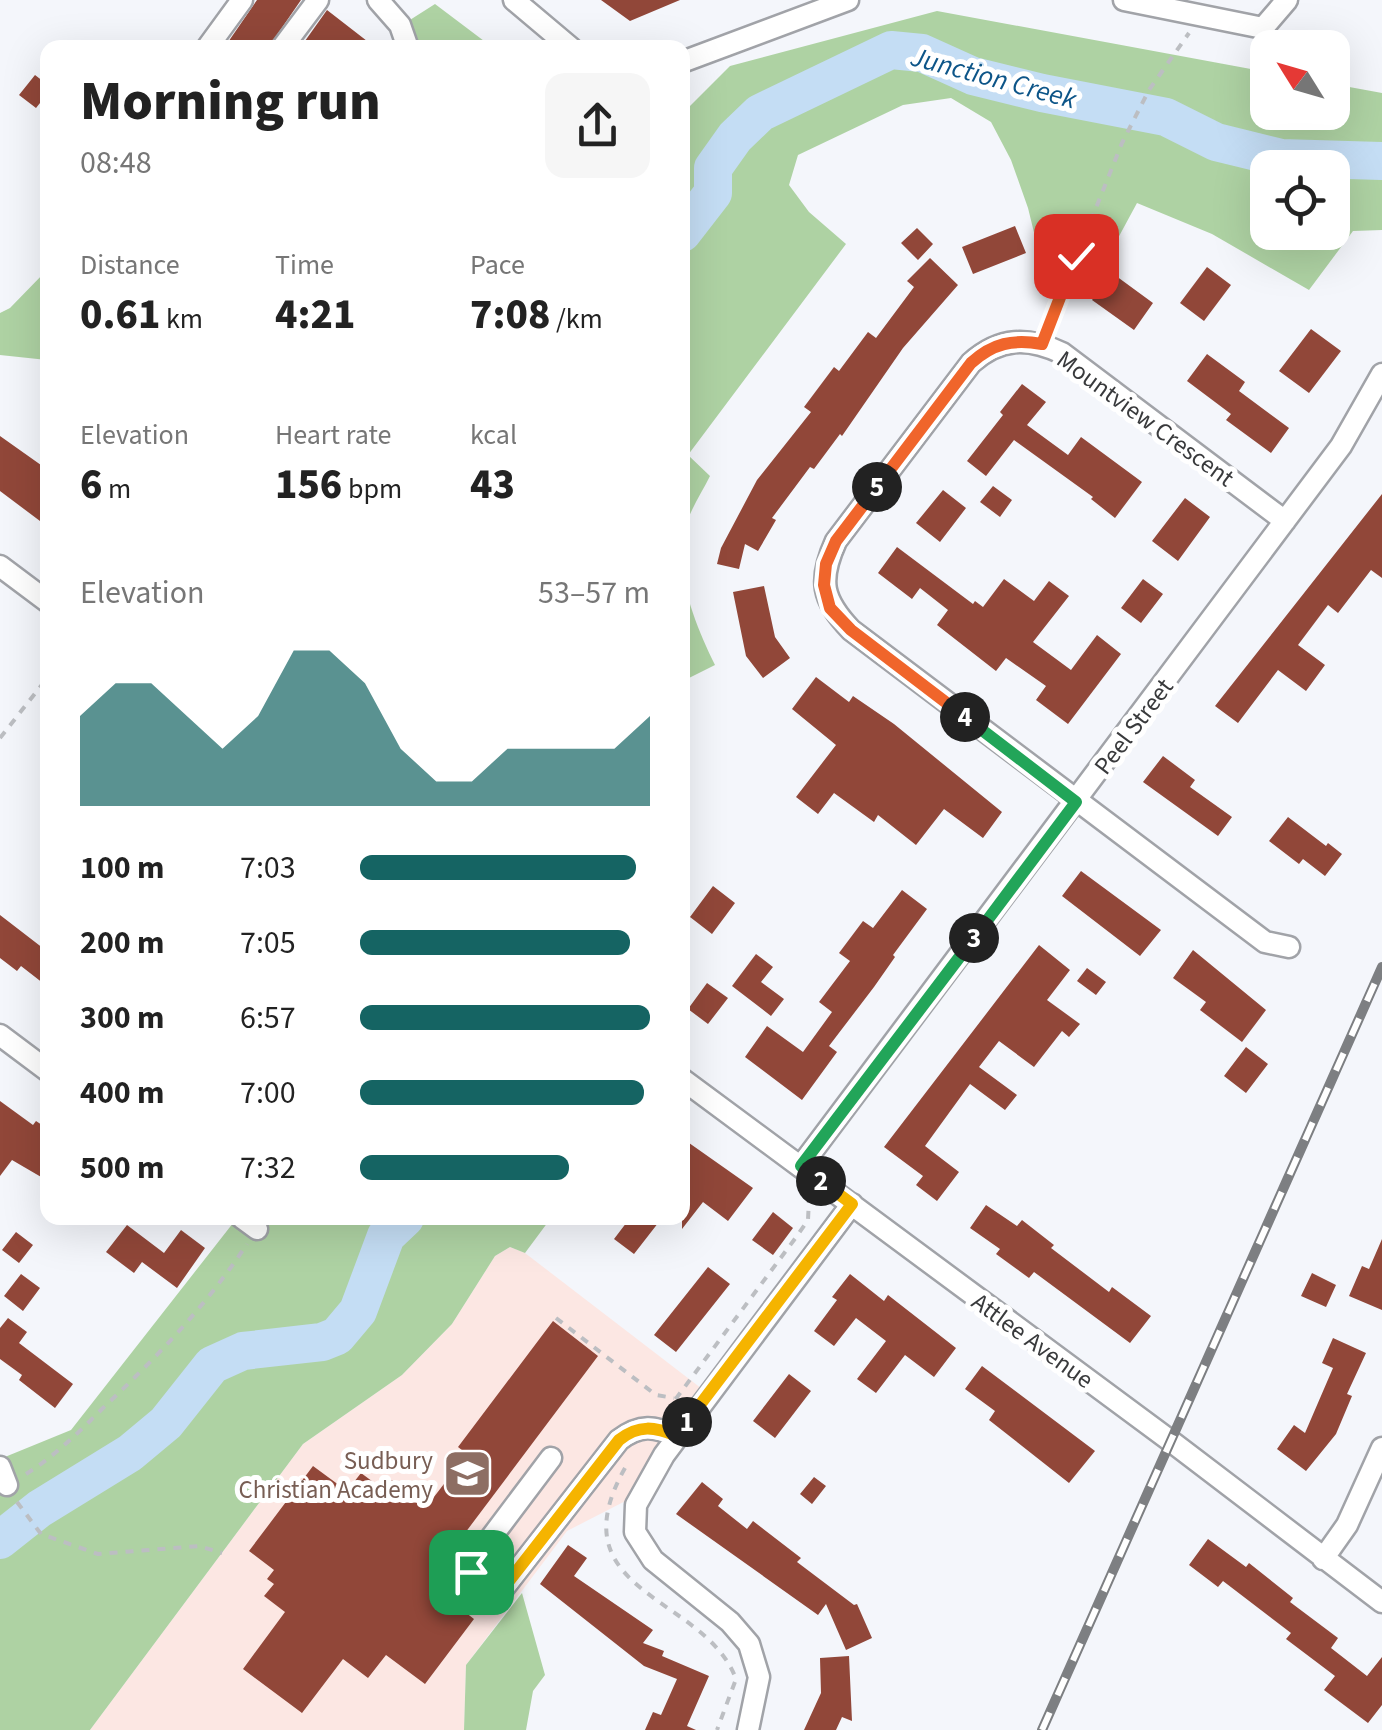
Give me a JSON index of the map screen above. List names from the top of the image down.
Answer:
{
  "streets": {
    "street": ["Mountview Crescent", "Peel Street", "Attlee Avenue"]
  },
  "crossings": [
    ["Mountview Crescent", "Peel Street"],
    ["Peel Street", "Attlee Avenue"]
  ],
  "water": ["Junction Creek"],
  "places": {
    "school or university": ["Sudbury Christian Academy"]
  },
  "north": "top left",
  "page": {
    "heading": ["Morning run", "08:48"],
    "stats": [
      ["Distance", "0.61 km"],
      ["Time", "4:21"],
      ["Pace", "7:08 /km"],
      ["Elevation", "6 m"],
      ["Heart rate", "156 bpm"],
      ["kcal", "43"]
    ],
    "pins": [
      "5",
      "4",
      "3",
      "2",
      "1"
    ],
    "chart": ["Elevation", "53–57 m"],
    "list": [
      {
        "name": "100 m",
        "note": "7:03"
      },
      {
        "name": "200 m",
        "note": "7:05"
      },
      {
        "name": "300 m",
        "note": "6:57"
      },
      {
        "name": "400 m",
        "note": "7:00"
      },
      {
        "name": "500 m",
        "note": "7:32"
      }
    ]
  }
}
